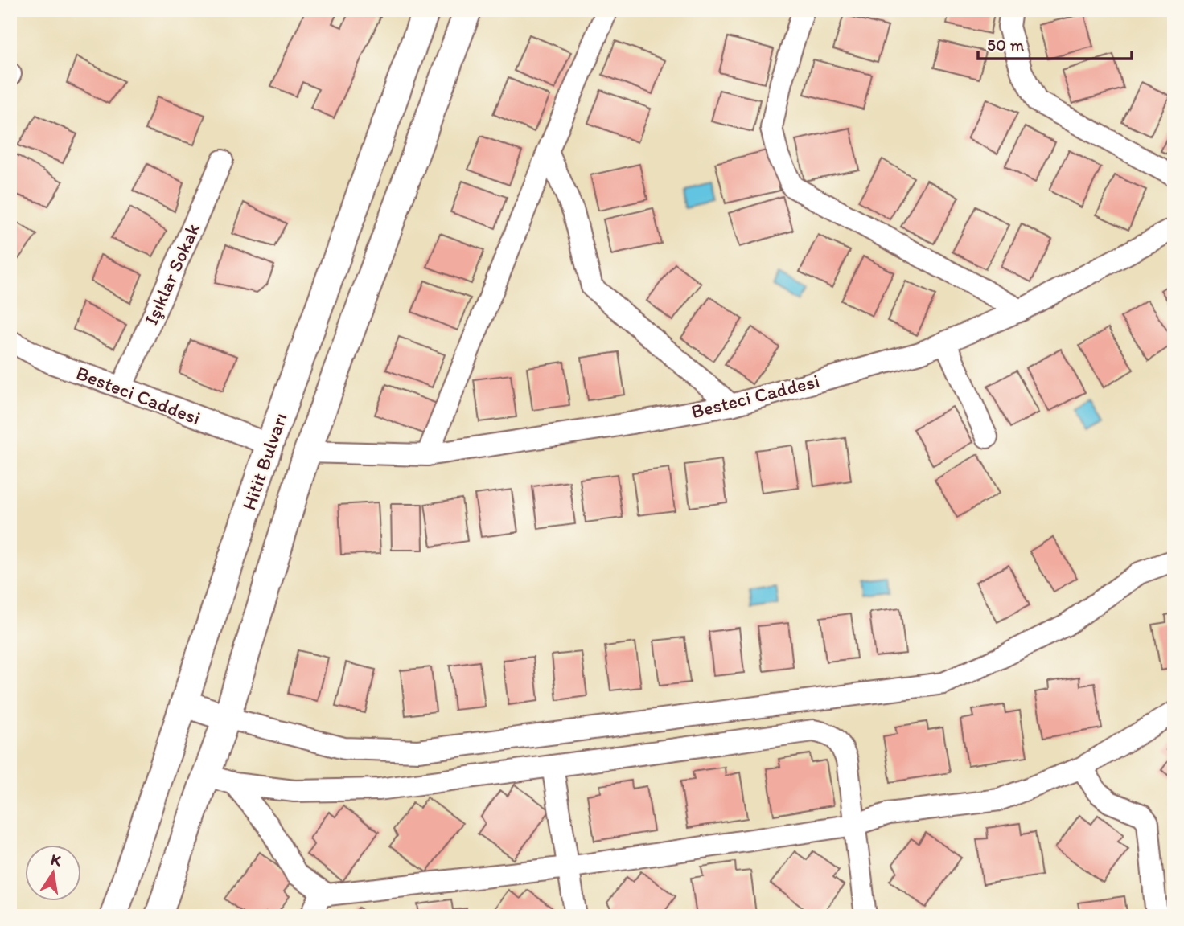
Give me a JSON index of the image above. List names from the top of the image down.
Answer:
{
  "streets": {
    "street": ["Işıklar Sokak", "Besteci Caddesi", "Hitit Bulvarı"]
  },
  "crossings": [
    ["Işıklar Sokak", "Besteci Caddesi"],
    ["Besteci Caddesi", "Hitit Bulvarı"]
  ],
  "scale_bar": "50 m",
  "north": "top"
}
